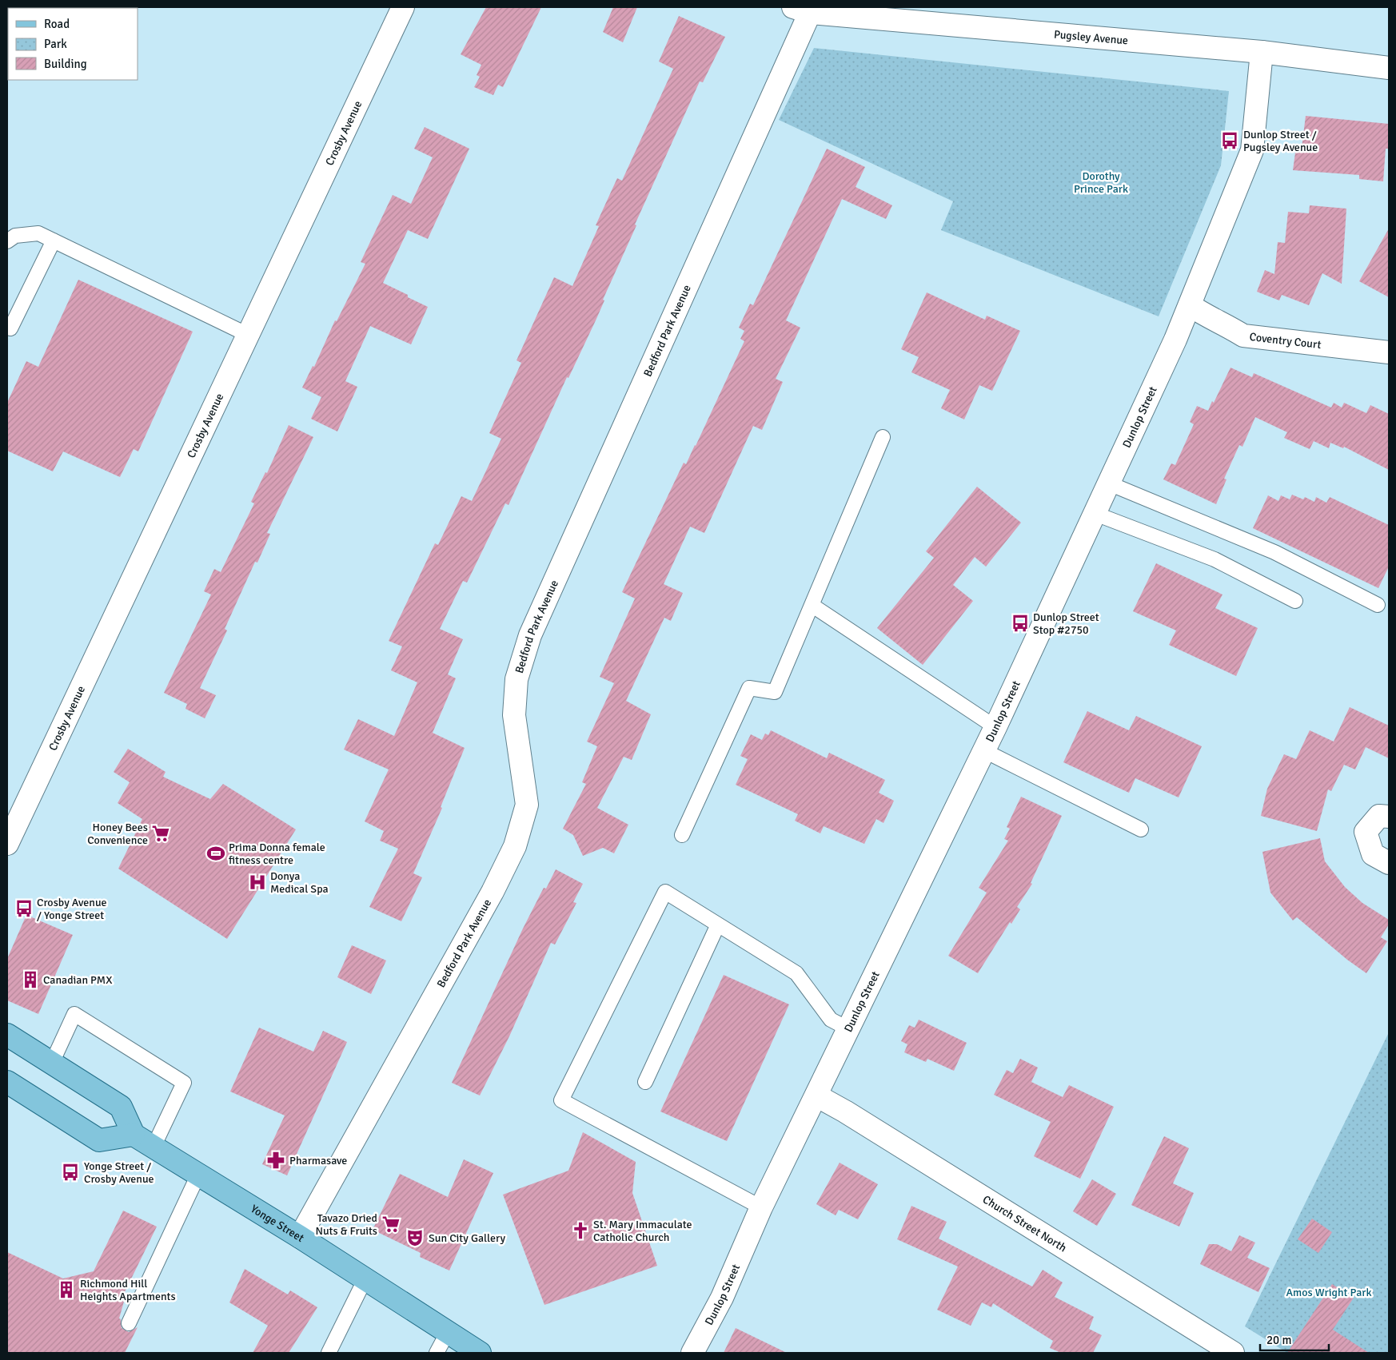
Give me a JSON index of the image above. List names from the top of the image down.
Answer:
{
  "streets": {
    "main road": ["Yonge Street"],
    "street": [
      "Pugsley Avenue",
      "Crosby Avenue",
      "Bedford Park Avenue",
      "Coventry Court",
      "Dunlop Street",
      "Church Street North"
    ]
  },
  "crossings": [
    ["Pugsley Avenue", "Bedford Park Avenue"],
    ["Pugsley Avenue", "Dunlop Street"],
    ["Bedford Park Avenue", "Yonge Street"],
    ["Coventry Court", "Dunlop Street"],
    ["Dunlop Street", "Church Street North"]
  ],
  "parks": ["Dorothy Prince Park", "Amos Wright Park"],
  "places": {
    "bus stop": [
      "Dunlop Street / Pugsley Avenue",
      "Dunlop Street Stop #2750",
      "Crosby Avenue / Yonge Street",
      "Yonge Street / Crosby Avenue"
    ],
    "supermarket": ["Honey Bees Convenience", "Tavazo Dried Nuts & Fruits"],
    "sports": ["Prima Donna female fitness centre"],
    "hospital": ["Donya Medical Spa"],
    "building": ["Canadian PMX", "Richmond Hill Heights Apartments"],
    "pharmacy": ["Pharmasave"],
    "church": ["St. Mary Immaculate Catholic Church"],
    "theatre": ["Sun City Gallery"]
  },
  "legend": ["Road", "Park", "Building"],
  "scale_bar": "20 m"
}
